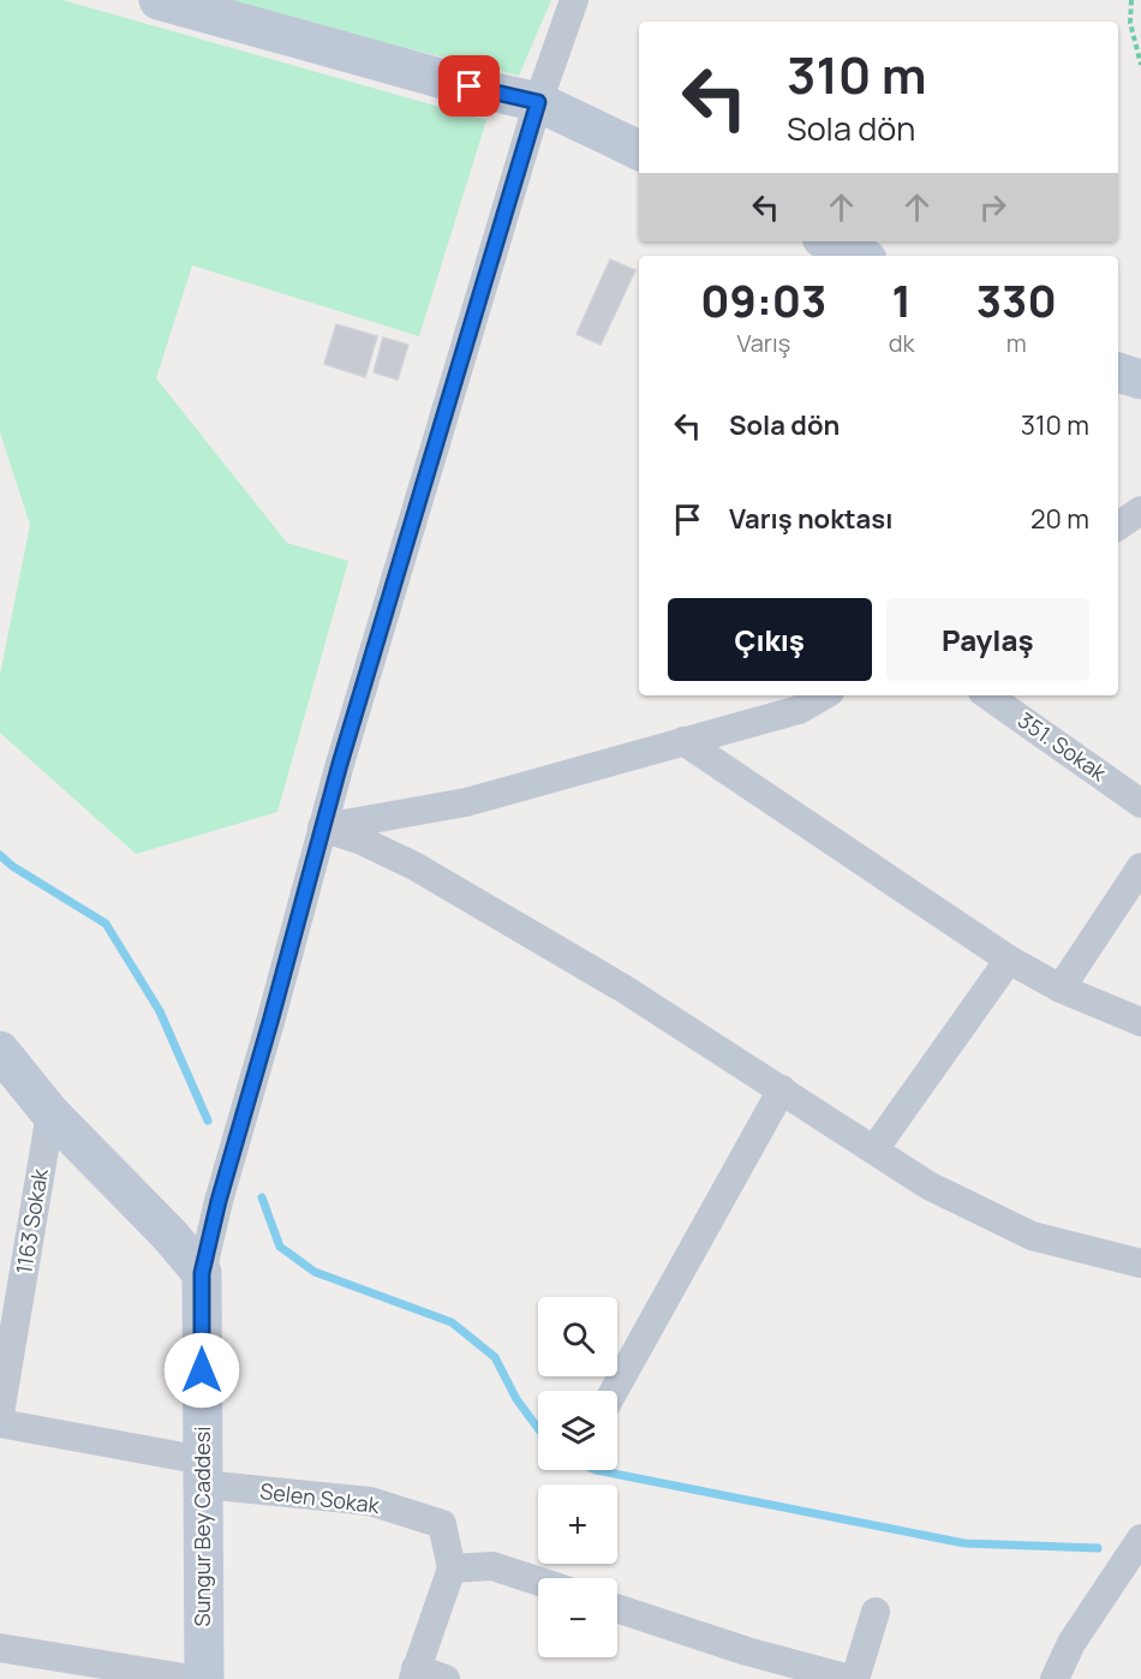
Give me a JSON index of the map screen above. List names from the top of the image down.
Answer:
{
  "streets": {
    "street": [
      "351. Sokak",
      "1163 Sokak",
      "Selen Sokak",
      "Sungur Bey Caddesi"
    ]
  },
  "crossings": [
    ["Selen Sokak", "Sungur Bey Caddesi"]
  ],
  "page": {
    "turn": ["310 m", "Sola dön"],
    "eta": [
      "09:03",
      "Varış",
      "1",
      "dk",
      "330",
      "m"
    ],
    "list": [
      {
        "name": "Sola dön",
        "value": "310 m"
      },
      {
        "name": "Varış noktası",
        "value": "20 m"
      }
    ],
    "buttons": ["Çıkış", "Paylaş"],
    "map_buttons": ["+", "−"]
  }
}
